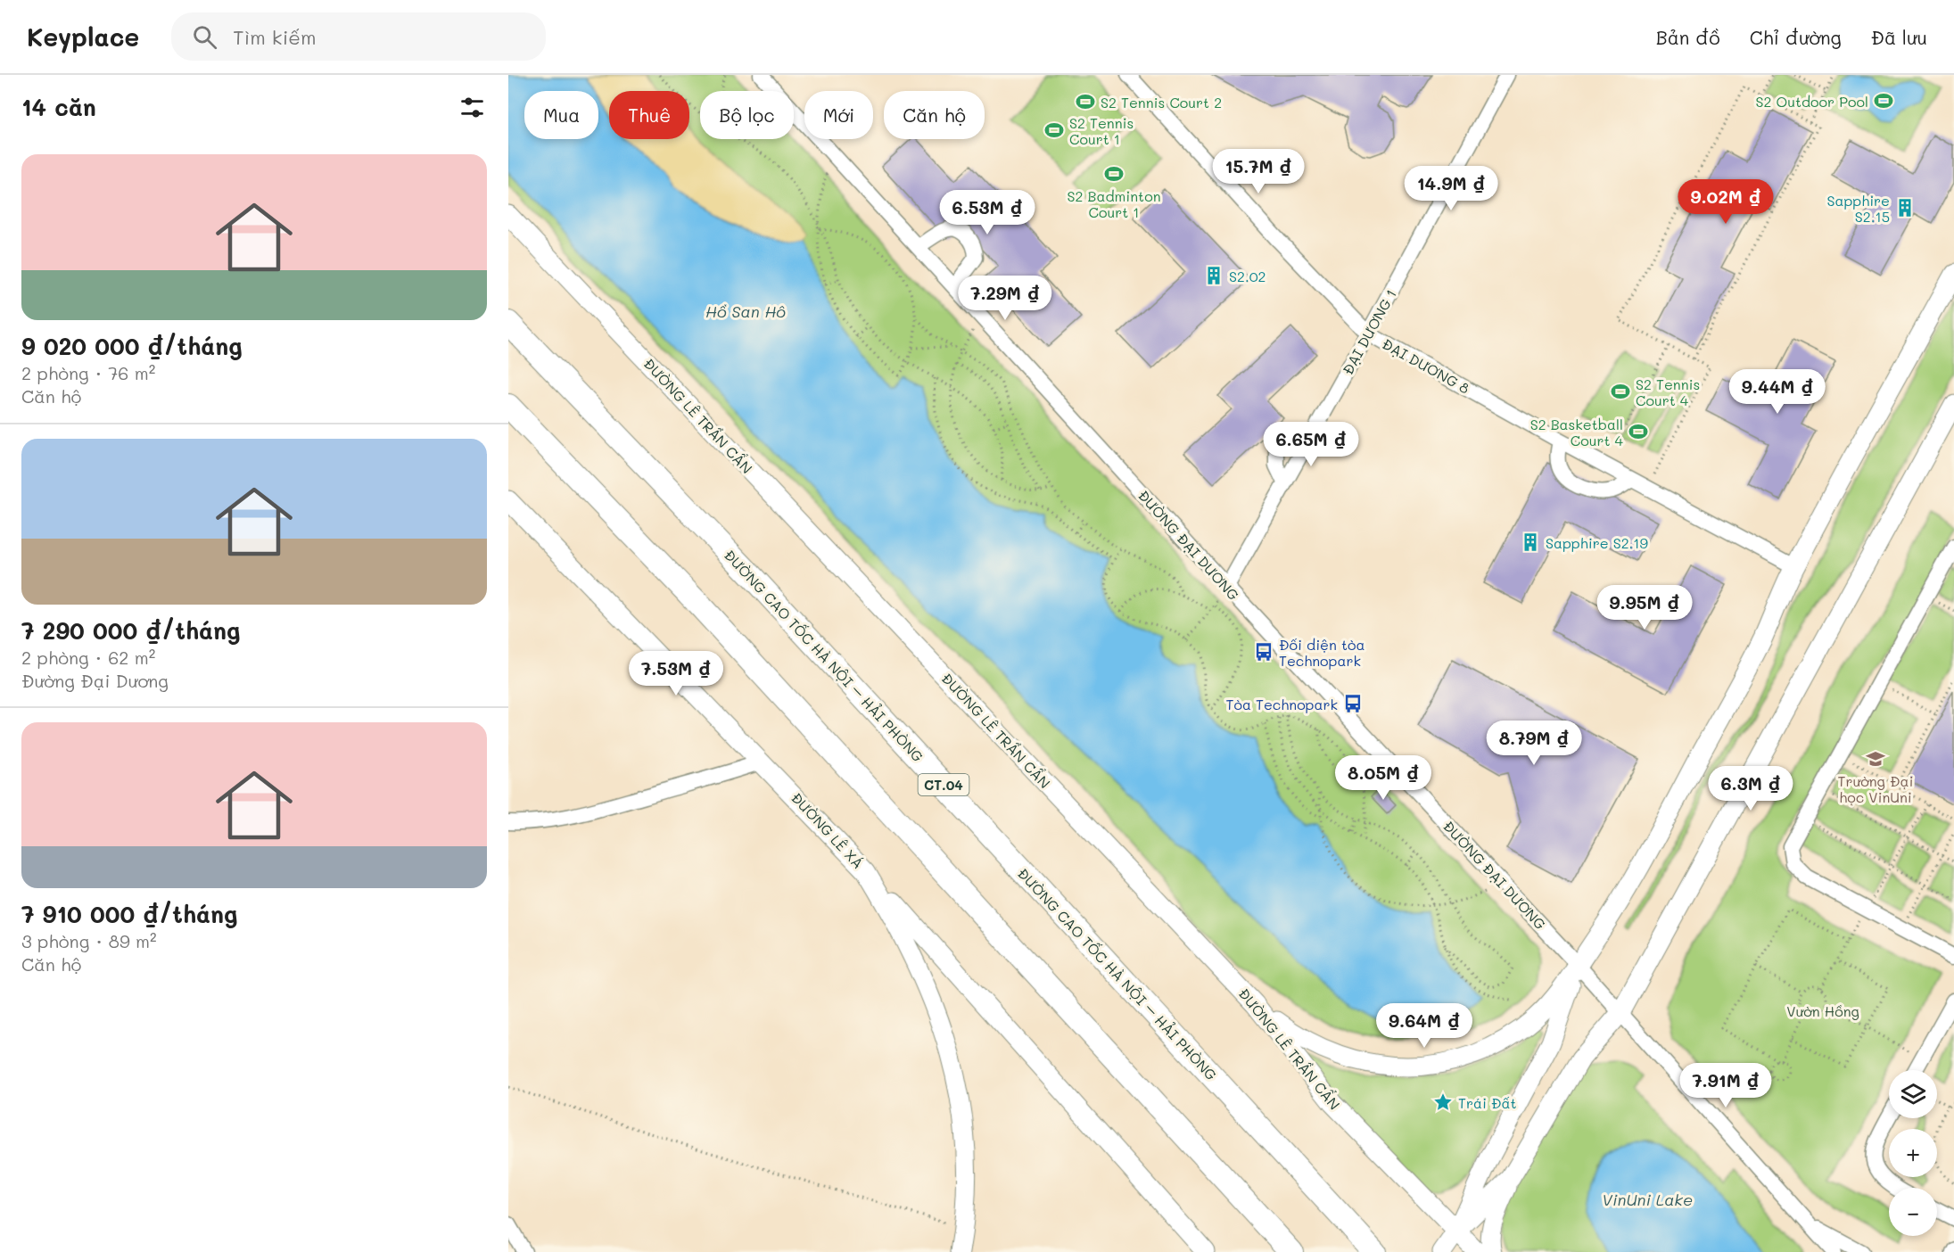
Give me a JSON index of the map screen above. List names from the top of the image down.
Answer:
{
  "streets": {
    "highway": ["ĐƯỜNG CAO TỐC HÀ NỘI – HẢI PHÒNG", "CT.04"],
    "main road": ["ĐƯỜNG LÊ TRẦN CẨN", "ĐƯỜNG LÊ XÁ"],
    "street": ["ĐẠI DƯƠNG 1", "ĐẠI DƯƠNG 8", "ĐƯỜNG ĐẠI DƯƠNG"]
  },
  "crossings": [
    ["ĐẠI DƯƠNG 1", "ĐẠI DƯƠNG 8"],
    ["ĐẠI DƯƠNG 1", "ĐƯỜNG ĐẠI DƯƠNG"]
  ],
  "water": ["Hồ San Hô", "VinUni Lake"],
  "parks": ["Vườn Hồng"],
  "places": {
    "sports": [
      "S2 Outdoor Pool",
      "S2 Tennis Court 2",
      "S2 Tennis Court 1",
      "S2 Badminton Court 1",
      "S2 Tennis Court 4",
      "S2 Basketball Court 4"
    ],
    "building": ["Sapphire S2.15", "S2.02", "Sapphire S2.19"],
    "bus stop": ["Đối diện tòa Technopark", "Tòa Technopark"],
    "school or university": ["Trường Đại học VinUni"],
    "place": ["Trái Đất"]
  },
  "page": {
    "header": "Keyplace",
    "search": "Tìm kiếm",
    "nav": ["Bản đồ", "Chỉ đường", "Đã lưu"],
    "heading": "14 căn",
    "chip": [
      "Mua",
      "Thuê",
      "Bộ lọc",
      "Mới",
      "Căn hộ"
    ],
    "list": [
      {
        "name": "9 020 000 ₫/tháng",
        "note": "2 phòng · 76 m² · Căn hộ"
      },
      {
        "name": "7 290 000 ₫/tháng",
        "note": "2 phòng · 62 m² · Đường Đại Dương"
      },
      {
        "name": "7 910 000 ₫/tháng",
        "note": "3 phòng · 89 m² · Căn hộ"
      }
    ],
    "price": [
      "15.7M ₫",
      "14.9M ₫",
      "9.02M ₫",
      "6.53M ₫",
      "7.29M ₫",
      "9.44M ₫",
      "6.65M ₫",
      "9.95M ₫",
      "7.53M ₫",
      "8.79M ₫",
      "8.05M ₫",
      "6.3M ₫",
      "9.64M ₫",
      "7.91M ₫"
    ],
    "map_buttons": ["+", "−"]
  }
}
